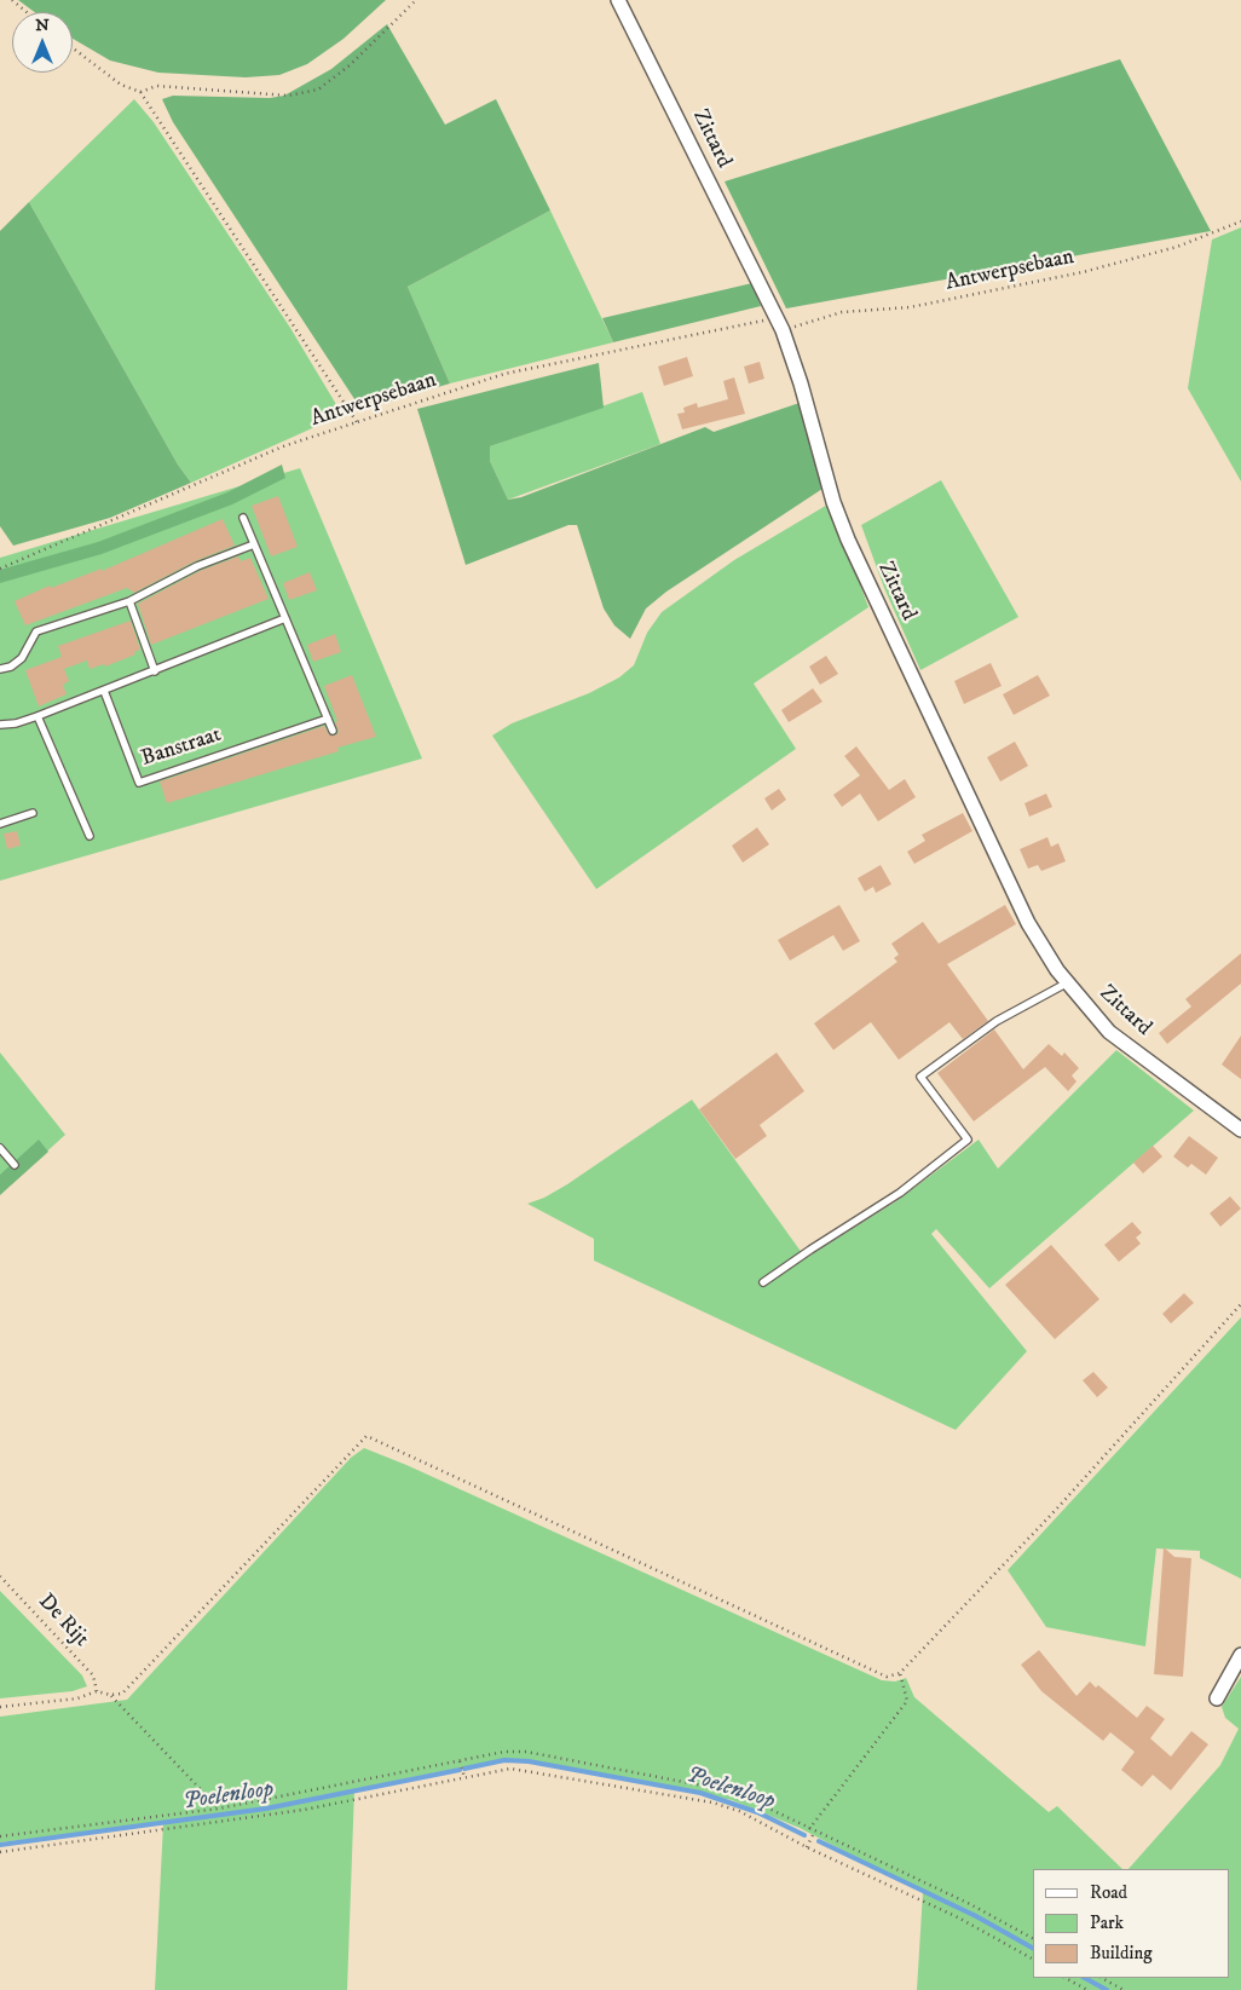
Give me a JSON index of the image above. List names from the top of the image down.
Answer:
{
  "streets": {
    "street": ["Zittard"],
    "lane": ["Banstraat"],
    "path": ["Antwerpsebaan", "De Rijt"]
  },
  "crossings": [
    ["Zittard", "Antwerpsebaan"]
  ],
  "water": ["Poelenloop"],
  "legend": ["Road", "Park", "Building"],
  "north": "top"
}
